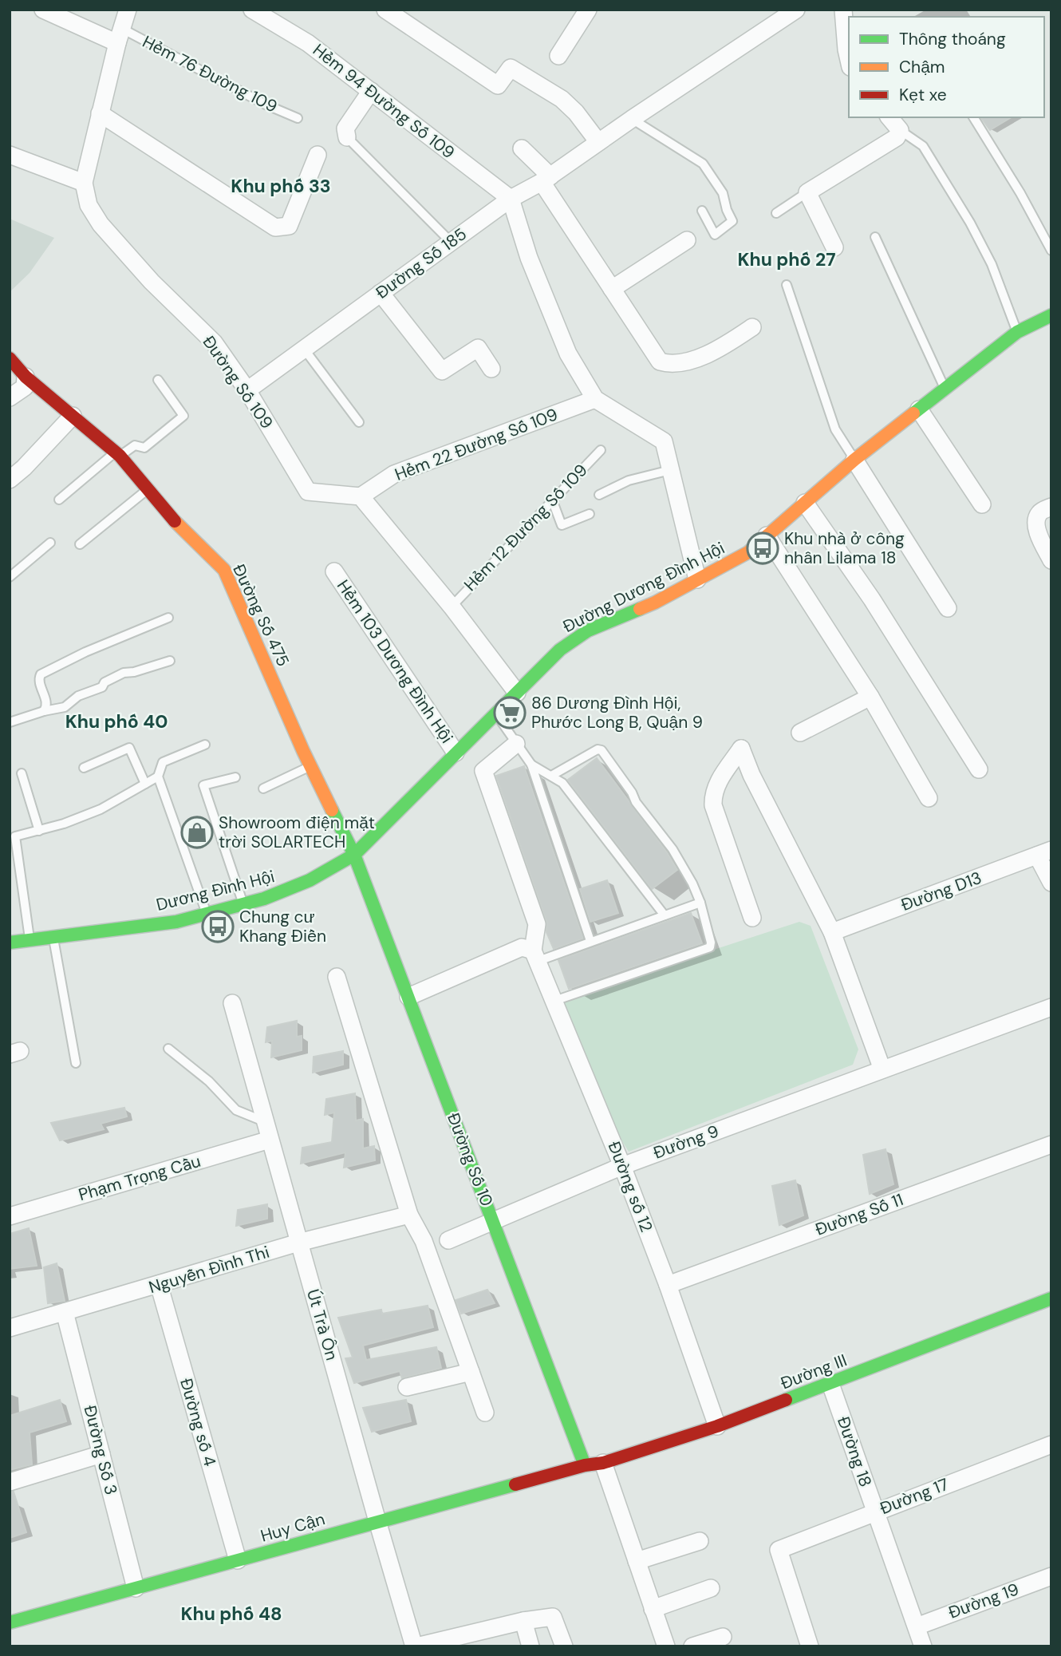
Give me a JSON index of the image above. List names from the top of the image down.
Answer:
{
  "streets": {
    "street": [
      "Hẻm 94 Đường Số 109",
      "Đường Số 185",
      "Đường Số 109",
      "Hẻm 22 Đường Số 109",
      "Đường Dương Đình Hội",
      "Đường Số 475",
      "Hẻm 103 Dương Đình Hội",
      "Dương Đình Hội",
      "Đường D13",
      "Đường 9",
      "Đường Số 10",
      "Phạm Trọng Cầu",
      "Đường số 12",
      "Đường Số 11",
      "Nguyễn Đình Thi",
      "Út Trà Ôn",
      "Đường III",
      "Đường số 4",
      "Đường Số 3",
      "Đường 18",
      "Đường 17",
      "Huy Cận",
      "Đường 19"
    ],
    "lane": ["Hẻm 76 Đường 109", "Hẻm 12 Đường Số 109"]
  },
  "crossings": [
    ["Hẻm 76 Đường 109", "Đường Số 109"],
    ["Hẻm 94 Đường Số 109", "Đường Số 185"],
    ["Đường Số 185", "Đường Số 109"],
    ["Đường Số 109", "Hẻm 22 Đường Số 109"],
    ["Đường Dương Đình Hội", "Đường Số 475"],
    ["Đường Dương Đình Hội", "Hẻm 103 Dương Đình Hội"],
    ["Đường Dương Đình Hội", "Dương Đình Hội"],
    ["Đường Dương Đình Hội", "Đường Số 10"],
    ["Đường Số 475", "Dương Đình Hội"],
    ["Đường Số 475", "Đường Số 10"],
    ["Dương Đình Hội", "Đường Số 10"],
    ["Đường 9", "Đường Số 10"],
    ["Đường 9", "Đường số 12"],
    ["Đường Số 10", "Đường III"],
    ["Đường Số 10", "Huy Cận"],
    ["Phạm Trọng Cầu", "Út Trà Ôn"],
    ["Đường số 12", "Đường Số 11"],
    ["Đường số 12", "Đường III"],
    ["Nguyễn Đình Thi", "Út Trà Ôn"],
    ["Nguyễn Đình Thi", "Đường số 4"],
    ["Nguyễn Đình Thi", "Đường Số 3"],
    ["Út Trà Ôn", "Huy Cận"],
    ["Đường III", "Đường 18"],
    ["Đường III", "Huy Cận"],
    ["Đường số 4", "Huy Cận"],
    ["Đường Số 3", "Huy Cận"],
    ["Đường 18", "Đường 17"],
    ["Đường 18", "Đường 19"]
  ],
  "districts": [
    "Khu phố 33",
    "Khu phố 27",
    "Khu phố 40",
    "Khu phố 48"
  ],
  "places": {
    "bus stop": ["Khu nhà ở công nhân Lilama 18", "Chung cư Khang Điền"],
    "supermarket": ["86 Dương Đình Hội, Phước Long B, Quận 9"],
    "shop": ["Showroom điện mặt trời SOLARTECH"]
  },
  "legend": ["Thông thoáng", "Chậm", "Kẹt xe"]
}
